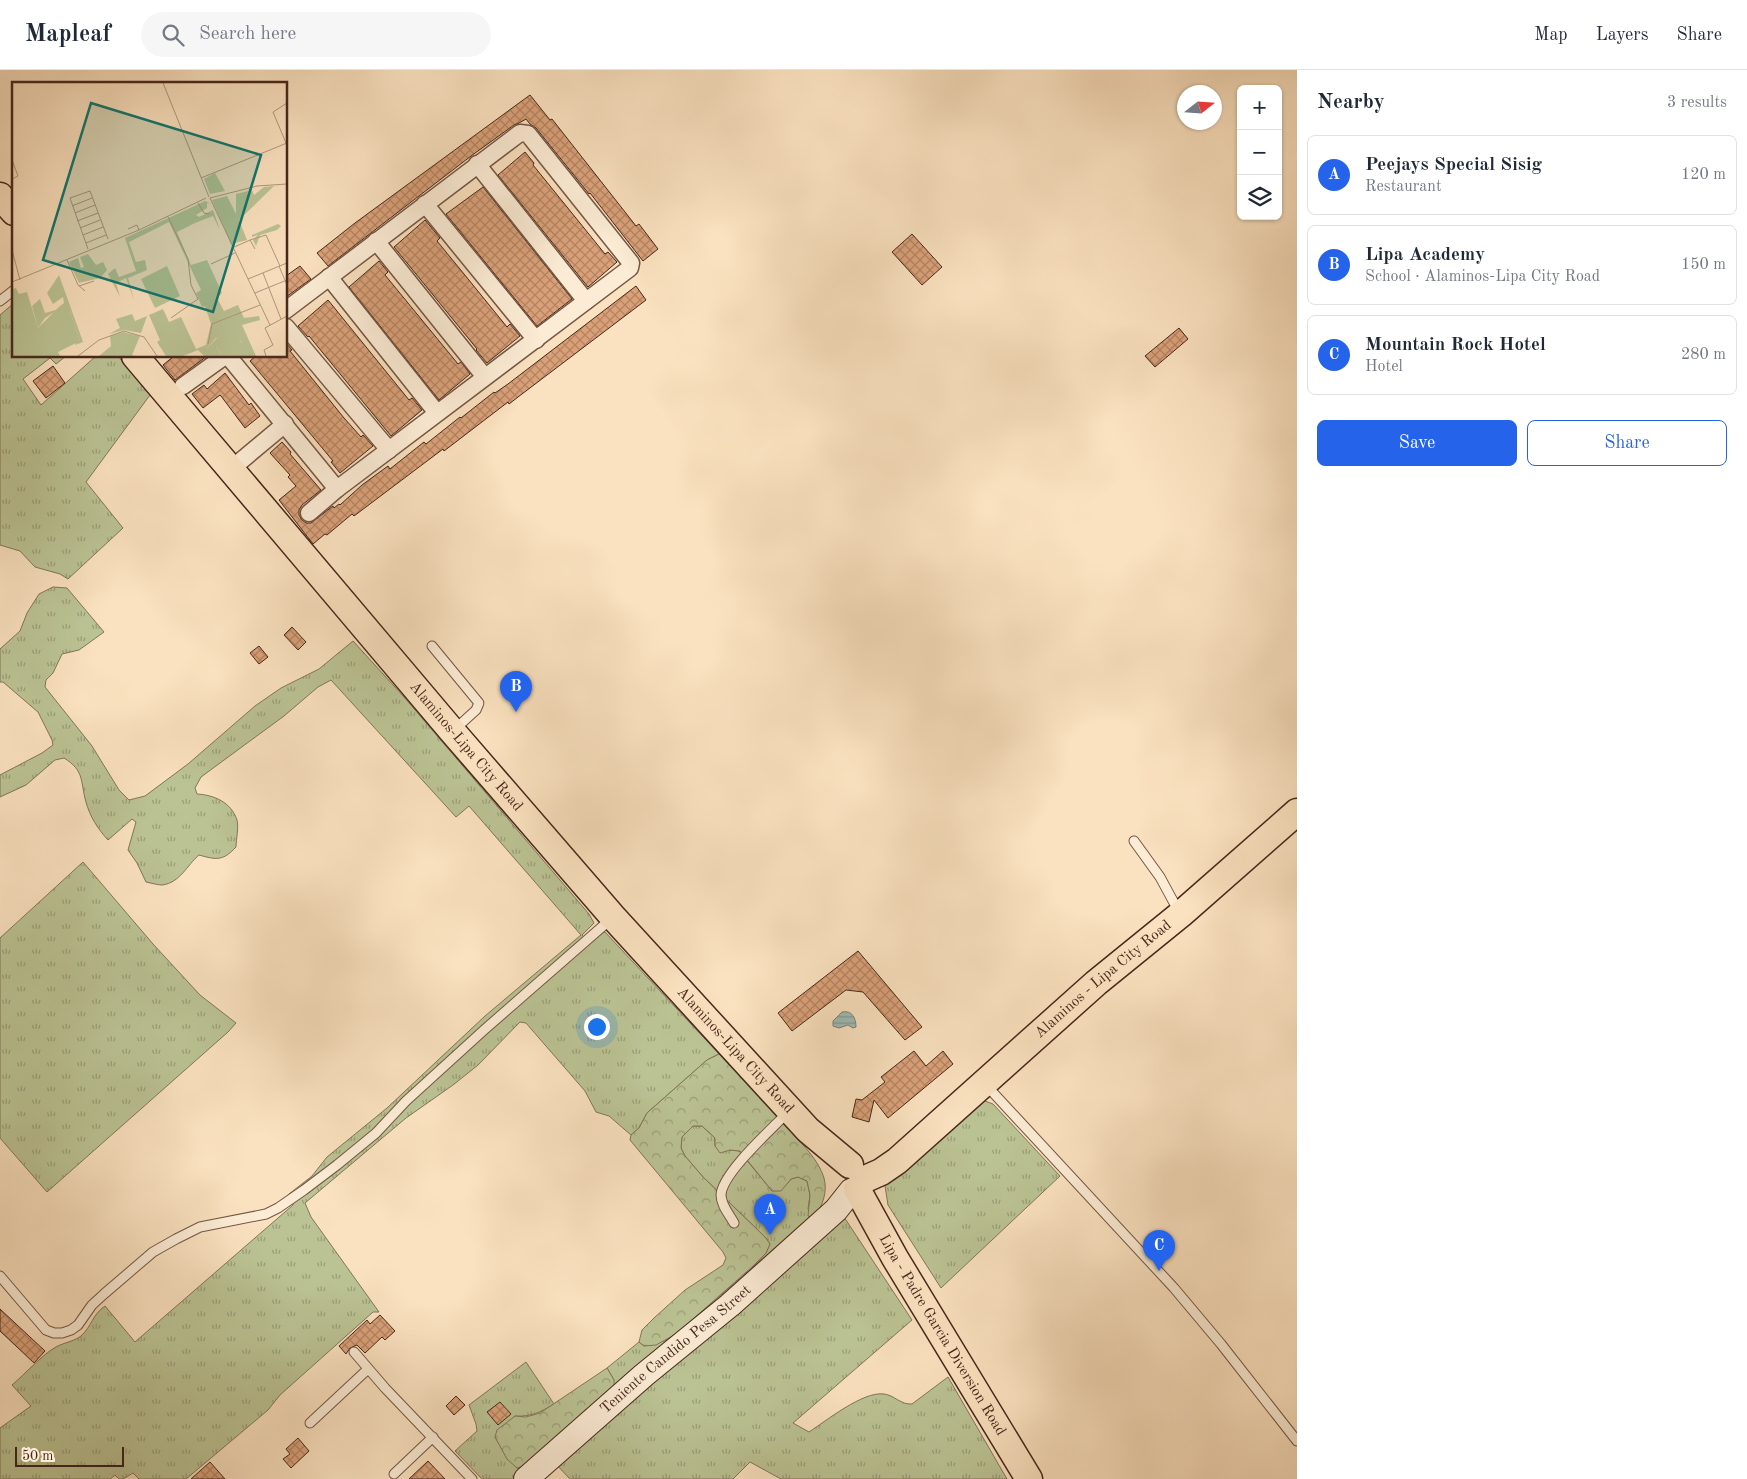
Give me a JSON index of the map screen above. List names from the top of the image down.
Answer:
{
  "streets": {
    "main road": ["Alaminos-Lipa City Road", "Alaminos - Lipa City Road", "Lipa - Padre Garcia Diversion Road"],
    "street": ["Teniente Candido Pesa Street"]
  },
  "crossings": [
    ["Alaminos-Lipa City Road", "Alaminos - Lipa City Road"],
    ["Alaminos-Lipa City Road", "Lipa - Padre Garcia Diversion Road"],
    ["Alaminos-Lipa City Road", "Teniente Candido Pesa Street"],
    ["Alaminos - Lipa City Road", "Lipa - Padre Garcia Diversion Road"],
    ["Alaminos - Lipa City Road", "Teniente Candido Pesa Street"],
    ["Lipa - Padre Garcia Diversion Road", "Teniente Candido Pesa Street"]
  ],
  "scale_bar": "50 m",
  "north": "right",
  "page": {
    "header": "Mapleaf",
    "search": "Search here",
    "nav": ["Map", "Layers", "Share"],
    "heading": ["Nearby", "3 results"],
    "map_buttons": ["+", "−"],
    "list": [
      {
        "mark": "A",
        "name": "Peejays Special Sisig",
        "note": "Restaurant",
        "value": "120 m"
      },
      {
        "mark": "B",
        "name": "Lipa Academy",
        "note": "School · Alaminos-Lipa City Road",
        "value": "150 m"
      },
      {
        "mark": "C",
        "name": "Mountain Rock Hotel",
        "note": "Hotel",
        "value": "280 m"
      }
    ],
    "buttons": ["Save", "Share"],
    "pins": ["B", "A", "C"],
    "scale": "50 m"
  }
}
